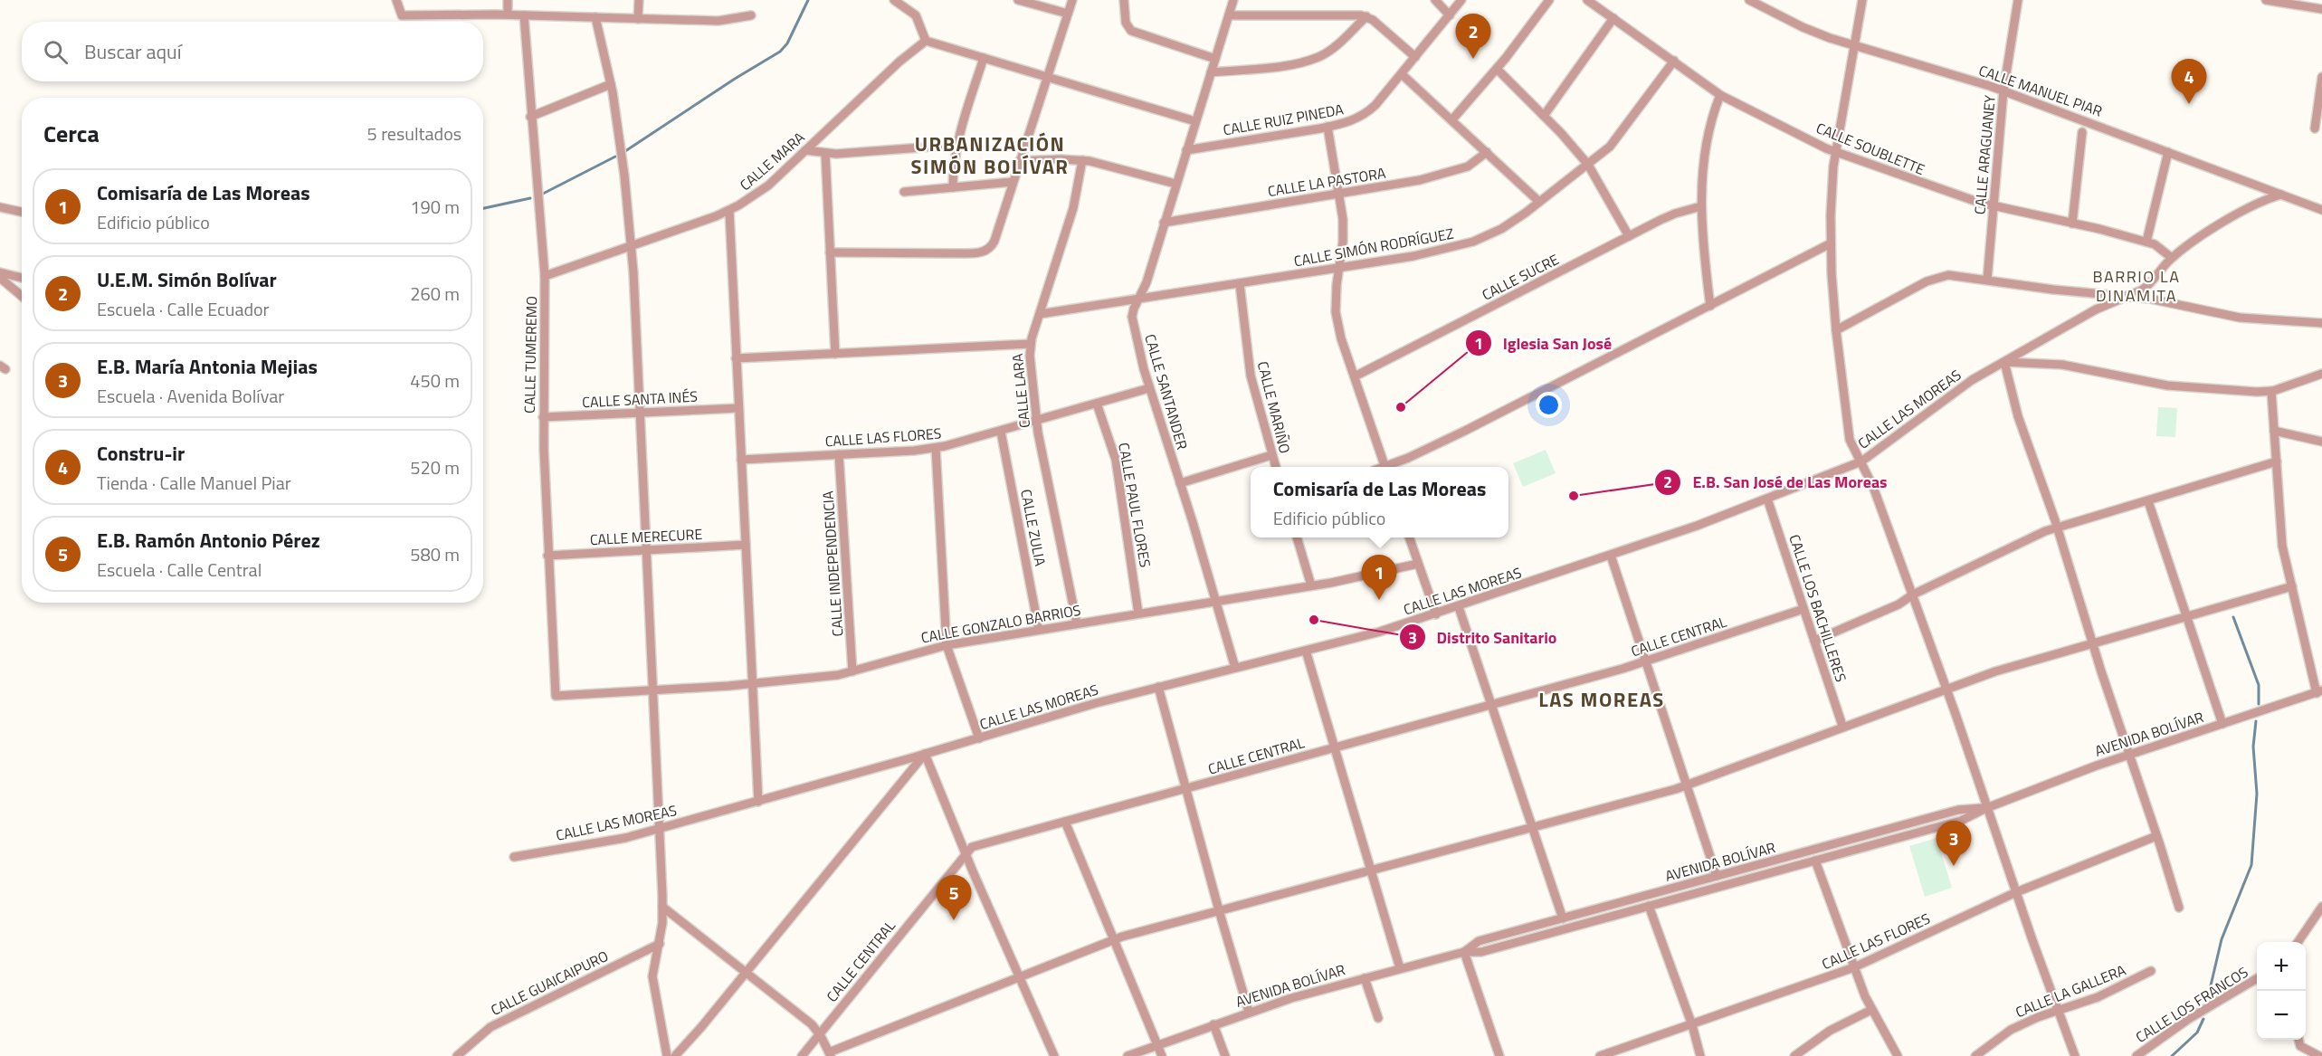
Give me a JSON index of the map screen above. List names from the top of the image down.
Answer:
{
  "streets": {
    "street": [
      "CALLE MANUEL PIAR",
      "CALLE RUIZ PINEDA",
      "CALLE SOUBLETTE",
      "CALLE ARAGUANEY",
      "CALLE MARA",
      "CALLE LA PASTORA",
      "CALLE SIMÓN RODRÍGUEZ",
      "CALLE SUCRE",
      "CALLE TUMEREMO",
      "CALLE LARA",
      "CALLE SANTANDER",
      "CALLE SANTA INÉS",
      "CALLE MARIÑO",
      "CALLE LAS MOREAS",
      "CALLE LAS FLORES",
      "CALLE PAUL FLORES",
      "CALLE ZULIA",
      "CALLE MERECURE",
      "CALLE INDEPENDENCIA",
      "CALLE LOS BACHILLERES",
      "CALLE GONZALO BARRIOS",
      "CALLE CENTRAL",
      "AVENIDA BOLÍVAR",
      "CALLE GUAICAIPURO",
      "CALLE LA GALLERA",
      "CALLE LOS FRANCOS"
    ]
  },
  "crossings": [
    ["CALLE MANUEL PIAR", "CALLE ARAGUANEY"],
    ["CALLE MANUEL PIAR", "CALLE LAS MOREAS"],
    ["CALLE RUIZ PINEDA", "CALLE SANTANDER"],
    ["CALLE SOUBLETTE", "CALLE ARAGUANEY"],
    ["CALLE SOUBLETTE", "CALLE SIMÓN RODRÍGUEZ"],
    ["CALLE SOUBLETTE", "CALLE LAS MOREAS"],
    ["CALLE MARA", "CALLE TUMEREMO"],
    ["CALLE LA PASTORA", "CALLE SANTANDER"],
    ["CALLE SIMÓN RODRÍGUEZ", "CALLE LARA"],
    ["CALLE SIMÓN RODRÍGUEZ", "CALLE SANTANDER"],
    ["CALLE SIMÓN RODRÍGUEZ", "CALLE MARIÑO"],
    ["CALLE TUMEREMO", "CALLE SANTA INÉS"],
    ["CALLE TUMEREMO", "CALLE MERECURE"],
    ["CALLE TUMEREMO", "CALLE GONZALO BARRIOS"],
    ["CALLE LARA", "CALLE LAS FLORES"],
    ["CALLE LARA", "CALLE GONZALO BARRIOS"],
    ["CALLE SANTANDER", "CALLE LAS MOREAS"],
    ["CALLE SANTANDER", "CALLE LAS FLORES"],
    ["CALLE SANTANDER", "CALLE GONZALO BARRIOS"],
    ["CALLE LAS MOREAS", "CALLE LOS BACHILLERES"],
    ["CALLE LAS FLORES", "CALLE PAUL FLORES"],
    ["CALLE LAS FLORES", "CALLE ZULIA"],
    ["CALLE LAS FLORES", "CALLE INDEPENDENCIA"],
    ["CALLE PAUL FLORES", "CALLE GONZALO BARRIOS"],
    ["CALLE ZULIA", "CALLE GONZALO BARRIOS"],
    ["CALLE INDEPENDENCIA", "CALLE GONZALO BARRIOS"],
    ["CALLE LOS BACHILLERES", "CALLE CENTRAL"]
  ],
  "districts": ["URBANIZACIÓN SIMÓN BOLÍVAR", "BARRIO LA DINAMITA", "LAS MOREAS"],
  "places": ["Iglesia San José", "E.B. San José de Las Moreas", "Distrito Sanitario"],
  "page": {
    "pins": [
      "2",
      "4",
      "1",
      "3",
      "5"
    ],
    "search": "Buscar aquí",
    "heading": ["Cerca", "5 resultados"],
    "list": [
      {
        "mark": "1",
        "name": "Comisaría de Las Moreas",
        "note": "Edificio público",
        "value": "190 m"
      },
      {
        "mark": "2",
        "name": "U.E.M. Simón Bolívar",
        "note": "Escuela · Calle Ecuador",
        "value": "260 m"
      },
      {
        "mark": "3",
        "name": "E.B. María Antonia Mejias",
        "note": "Escuela · Avenida Bolívar",
        "value": "450 m"
      },
      {
        "mark": "4",
        "name": "Constru-ir",
        "note": "Tienda · Calle Manuel Piar",
        "value": "520 m"
      },
      {
        "mark": "5",
        "name": "E.B. Ramón Antonio Pérez",
        "note": "Escuela · Calle Central",
        "value": "580 m"
      }
    ],
    "popup": ["Comisaría de Las Moreas", "Edificio público"],
    "map_buttons": ["+", "−"]
  }
}
